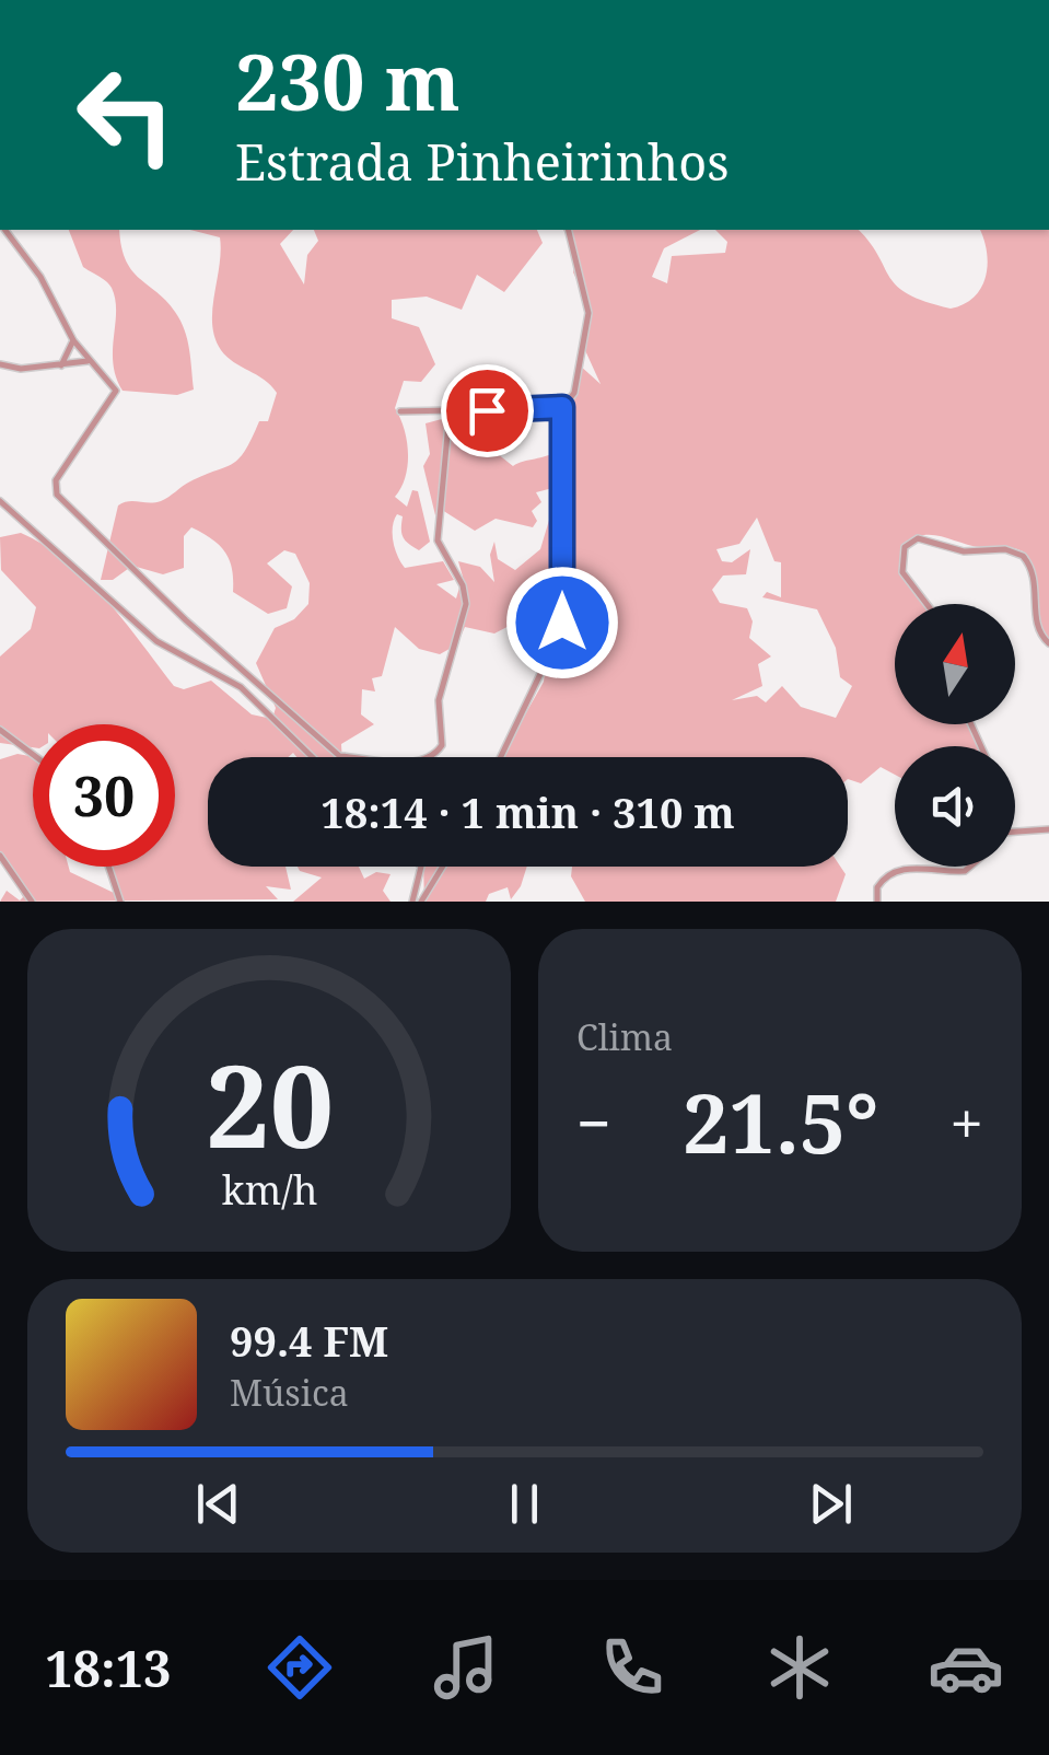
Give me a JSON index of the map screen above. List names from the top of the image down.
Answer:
{
  "north": "top",
  "page": {
    "turn": ["230 m", "Estrada Pinheirinhos"],
    "limit": "30",
    "trip": "18:14 · 1 min · 310 m",
    "tile": "Clima",
    "heat": ["−", "21.5°", "+"],
    "song": ["99.4 FM", "Música"],
    "tabs": "18:13",
    "gauge": ["20", "km/h"]
  }
}
